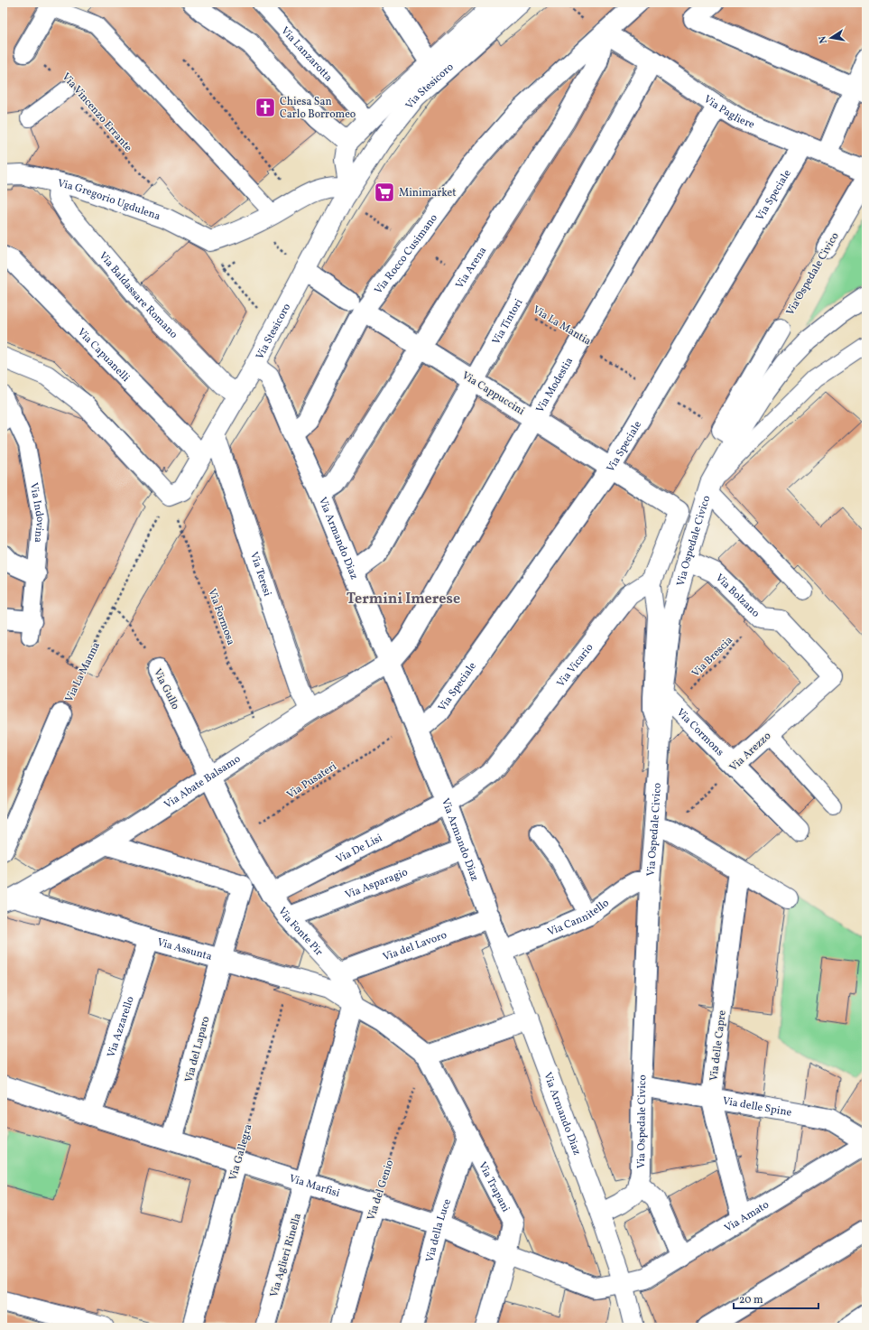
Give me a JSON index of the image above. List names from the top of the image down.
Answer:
{
  "streets": {
    "street": [
      "Via Stesicoro",
      "Via Pagliere",
      "Via Speciale",
      "Via Gregorio Ugdulena",
      "Via Rocco Cusimano",
      "Via Arena",
      "Via Ospedale Civico",
      "Via Baldassare Romano",
      "Via Tintori",
      "Via Capuanelli",
      "Via Modestia",
      "Via Cappuccini",
      "Via Armando Diaz",
      "Via Teresi",
      "Via Bolzano",
      "Via Vicario",
      "Via La Manna",
      "Via Gullo",
      "Via Cormons",
      "Via Arezzo",
      "Via Abate Balsamo",
      "Via De Lisi",
      "Via Asparagio",
      "Via Cannitello",
      "Via Fonte Pir",
      "Via del Lavoro",
      "Via Assunta",
      "Via Azzarello",
      "Via delle Capre",
      "Via del Laparo",
      "Via delle Spine",
      "Via Gallegra",
      "Via Marfisi",
      "Via Trapani",
      "Via del Genio",
      "Via Amato",
      "Via della Luce",
      "Via Aglieri Rinella"
    ],
    "lane": ["Via Lanzarotta", "Via Indovina"],
    "path": [
      "Via Vincenzo Errante",
      "Via La Mantia",
      "Via Formosa",
      "Via Brescia",
      "Via Pusateri"
    ]
  },
  "crossings": [
    ["Via Stesicoro", "Via Baldassare Romano"],
    ["Via Stesicoro", "Via Capuanelli"],
    ["Via Stesicoro", "Via Cappuccini"],
    ["Via Stesicoro", "Via Armando Diaz"],
    ["Via Stesicoro", "Via Teresi"],
    ["Via Stesicoro", "Via Formosa"],
    ["Via Stesicoro", "Via La Manna"],
    ["Via Pagliere", "Via Speciale"],
    ["Via Pagliere", "Via Rocco Cusimano"],
    ["Via Pagliere", "Via Arena"],
    ["Via Pagliere", "Via Tintori"],
    ["Via Pagliere", "Via Modestia"],
    ["Via Speciale", "Via La Mantia"],
    ["Via Speciale", "Via Cappuccini"],
    ["Via Speciale", "Via Armando Diaz"],
    ["Via Gregorio Ugdulena", "Via Baldassare Romano"],
    ["Via Rocco Cusimano", "Via Arena"],
    ["Via Rocco Cusimano", "Via Cappuccini"],
    ["Via Rocco Cusimano", "Via Armando Diaz"],
    ["Via Arena", "Via Cappuccini"],
    ["Via Arena", "Via Armando Diaz"],
    ["Via Ospedale Civico", "Via La Mantia"],
    ["Via Ospedale Civico", "Via Armando Diaz"],
    ["Via Ospedale Civico", "Via Bolzano"],
    ["Via Ospedale Civico", "Via Brescia"],
    ["Via Ospedale Civico", "Via Cormons"],
    ["Via Ospedale Civico", "Via Arezzo"],
    ["Via Ospedale Civico", "Via Cannitello"],
    ["Via Ospedale Civico", "Via delle Spine"],
    ["Via Tintori", "Via La Mantia"],
    ["Via Tintori", "Via Cappuccini"],
    ["Via Tintori", "Via Armando Diaz"],
    ["Via La Mantia", "Via Modestia"],
    ["Via Modestia", "Via Cappuccini"],
    ["Via Modestia", "Via Armando Diaz"],
    ["Via Modestia", "Via Abate Balsamo"],
    ["Via Cappuccini", "Via Vicario"],
    ["Via Armando Diaz", "Via Vicario"],
    ["Via Armando Diaz", "Via Abate Balsamo"],
    ["Via Armando Diaz", "Via De Lisi"],
    ["Via Armando Diaz", "Via Asparagio"],
    ["Via Armando Diaz", "Via Cannitello"],
    ["Via Armando Diaz", "Via del Lavoro"],
    ["Via Armando Diaz", "Via Marfisi"],
    ["Via Armando Diaz", "Via Amato"],
    ["Via Teresi", "Via Abate Balsamo"],
    ["Via Bolzano", "Via Brescia"],
    ["Via Bolzano", "Via Arezzo"],
    ["Via Formosa", "Via La Manna"],
    ["Via Formosa", "Via Abate Balsamo"],
    ["Via Brescia", "Via Cormons"],
    ["Via Vicario", "Via De Lisi"],
    ["Via La Manna", "Via Gullo"],
    ["Via Gullo", "Via Abate Balsamo"],
    ["Via Gullo", "Via Fonte Pir"],
    ["Via Cormons", "Via Arezzo"],
    ["Via Pusateri", "Via Fonte Pir"],
    ["Via Abate Balsamo", "Via Fonte Pir"],
    ["Via Abate Balsamo", "Via Assunta"],
    ["Via Abate Balsamo", "Via del Laparo"],
    ["Via De Lisi", "Via Fonte Pir"],
    ["Via Asparagio", "Via Fonte Pir"],
    ["Via Fonte Pir", "Via del Lavoro"],
    ["Via Fonte Pir", "Via Assunta"],
    ["Via Fonte Pir", "Via Aglieri Rinella"],
    ["Via Assunta", "Via Azzarello"],
    ["Via Assunta", "Via del Laparo"],
    ["Via Assunta", "Via Gallegra"],
    ["Via Assunta", "Via Aglieri Rinella"],
    ["Via Azzarello", "Via Marfisi"],
    ["Via delle Capre", "Via delle Spine"],
    ["Via delle Capre", "Via Amato"],
    ["Via del Laparo", "Via Marfisi"],
    ["Via delle Spine", "Via Amato"],
    ["Via Gallegra", "Via Marfisi"],
    ["Via Marfisi", "Via Trapani"],
    ["Via Marfisi", "Via del Genio"],
    ["Via Marfisi", "Via Amato"],
    ["Via Marfisi", "Via della Luce"],
    ["Via Marfisi", "Via Aglieri Rinella"],
    ["Via Trapani", "Via del Genio"],
    ["Via Trapani", "Via della Luce"]
  ],
  "districts": ["Termini Imerese"],
  "places": {
    "church": ["Chiesa San Carlo Borromeo"],
    "supermarket": ["Minimarket"]
  },
  "scale_bar": "20 m",
  "north": "left"
}
